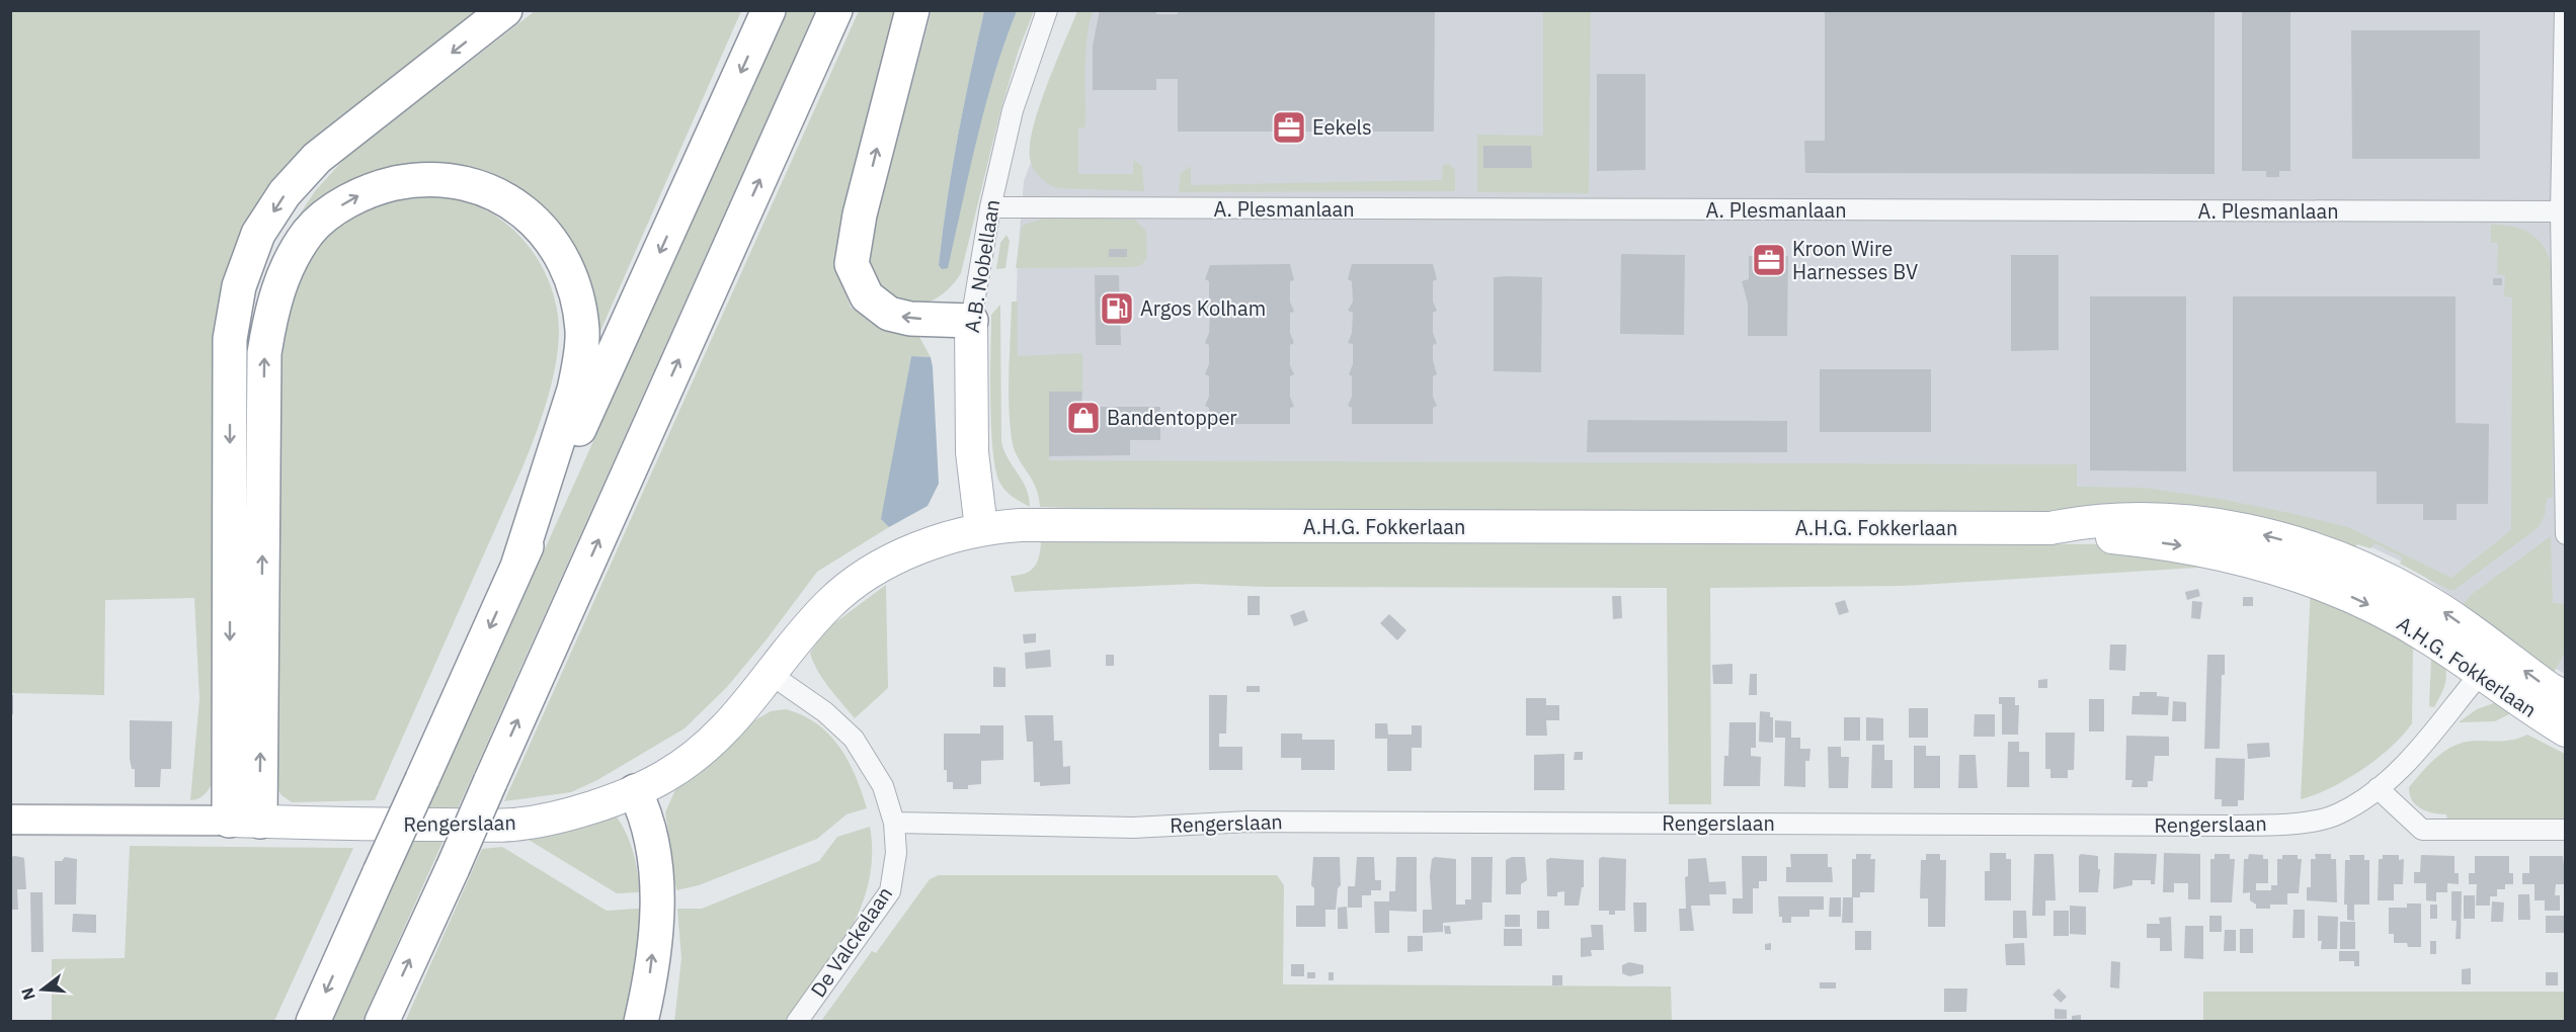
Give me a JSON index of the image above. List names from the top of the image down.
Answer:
{
  "streets": {
    "main road": ["A.B. Nobellaan", "A.H.G. Fokkerlaan", "Rengerslaan"],
    "street": ["A. Plesmanlaan", "De Valckelaan"]
  },
  "crossings": [
    ["A. Plesmanlaan", "A.B. Nobellaan"],
    ["A.B. Nobellaan", "A.H.G. Fokkerlaan"],
    ["A.H.G. Fokkerlaan", "Rengerslaan"],
    ["Rengerslaan", "De Valckelaan"]
  ],
  "places": {
    "office": ["Eekels", "Kroon Wire Harnesses BV"],
    "fuel station": ["Argos Kolham"],
    "shop": ["Bandentopper"]
  },
  "north": "left"
}
